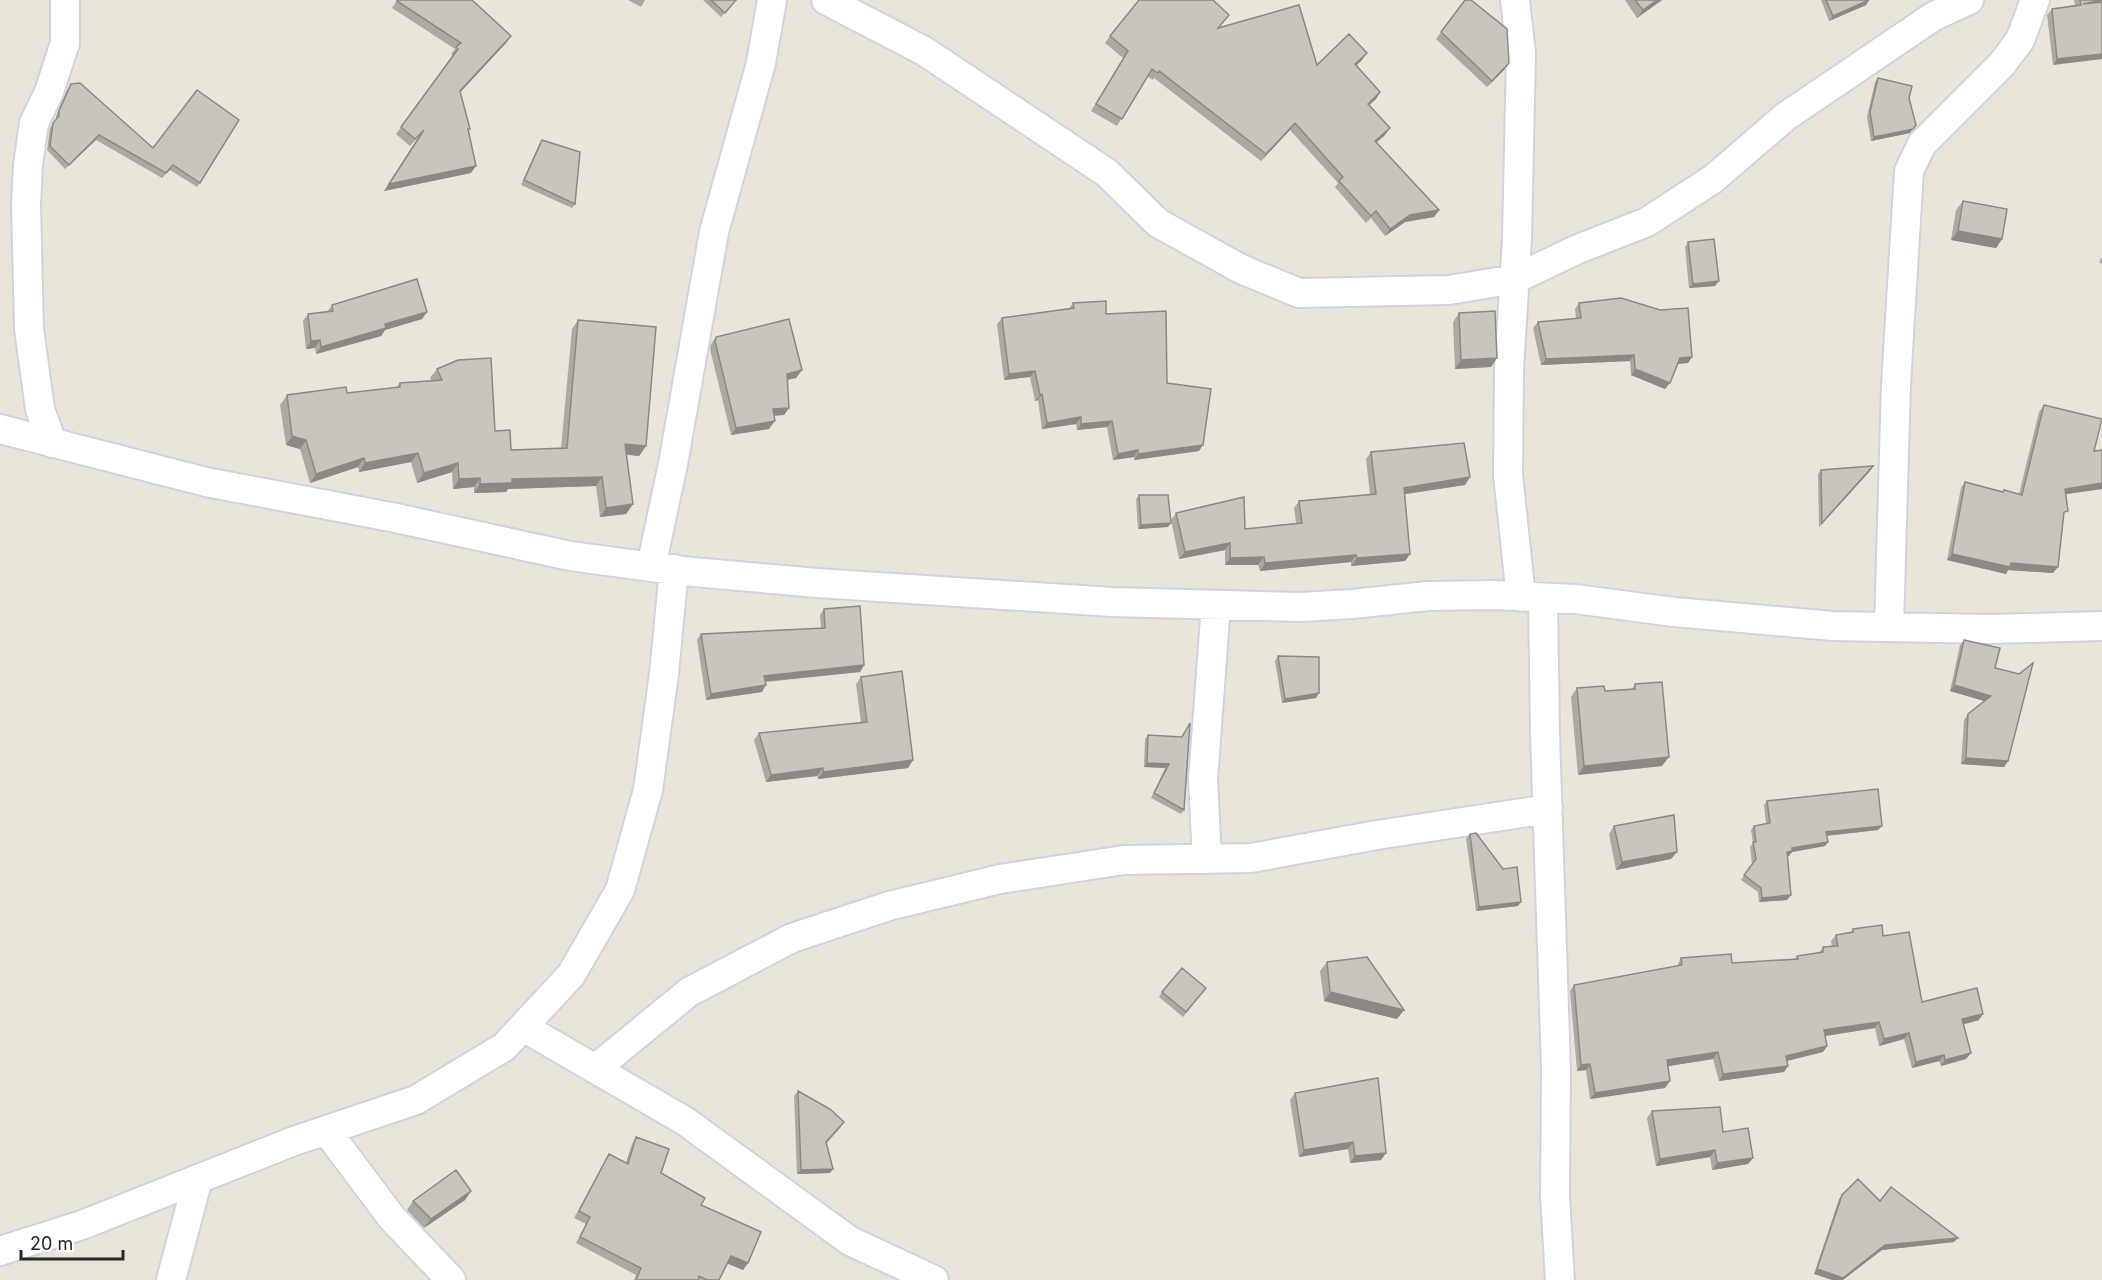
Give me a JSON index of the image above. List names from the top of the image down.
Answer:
{
  "scale_bar": "20 m"
}
